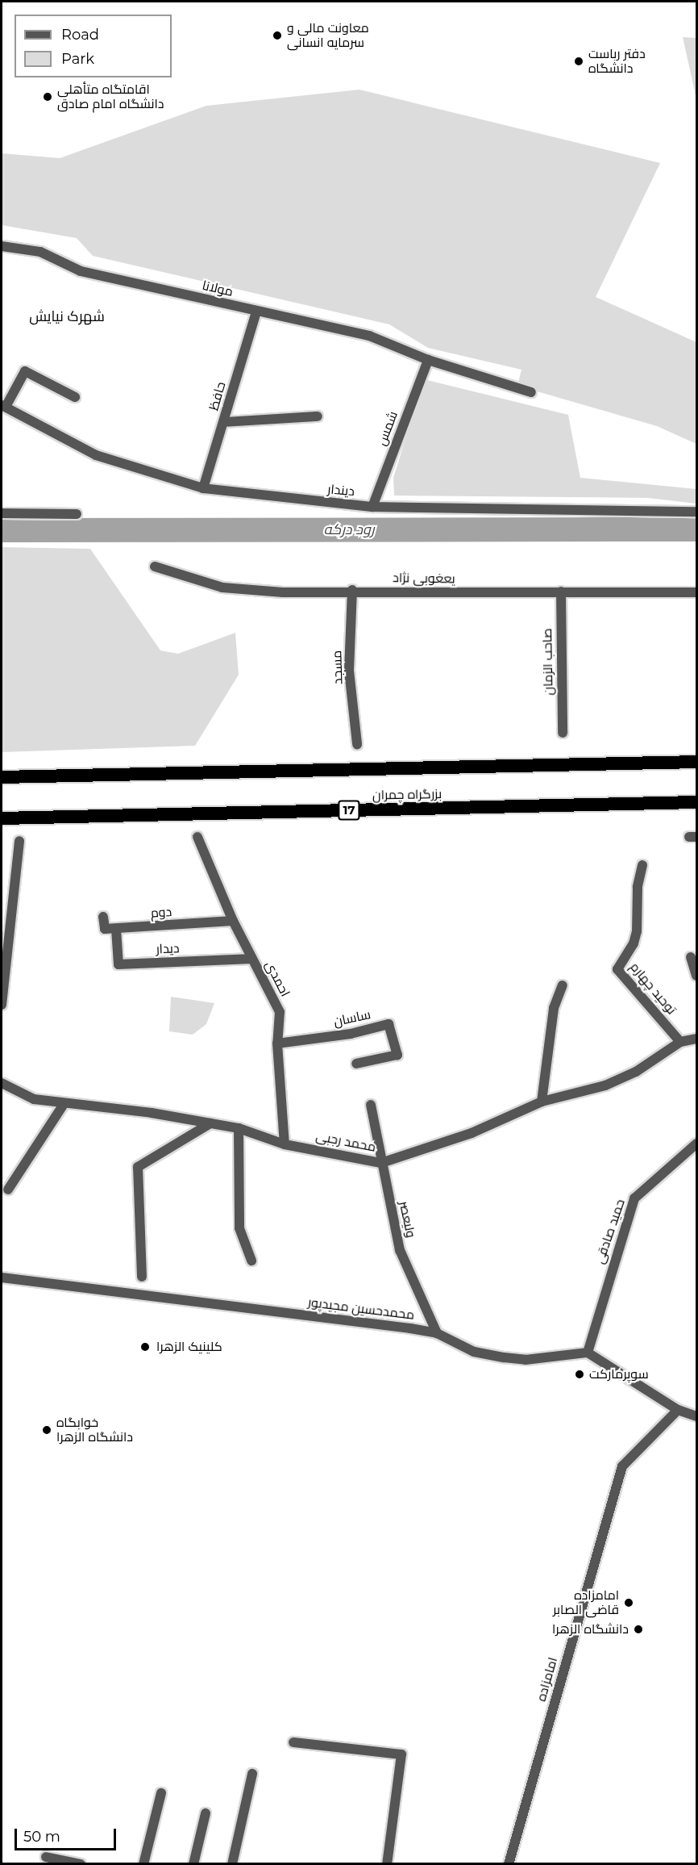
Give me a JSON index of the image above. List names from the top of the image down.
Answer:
{
  "streets": {
    "highway": ["بزرگراه چمران", "17"],
    "street": [
      "مولانا",
      "حافظ",
      "شمس",
      "دیندار",
      "یعغوبی نژاد",
      "صاحب الزمان",
      "مسجد",
      "دوم",
      "دیدار",
      "احمدی",
      "توحید چهارم",
      "ساسان",
      "محمد رجبی",
      "ولیعصر",
      "حمید صادقی",
      "محمدحسین مجیدپور",
      "امامزاده"
    ]
  },
  "crossings": [
    ["مولانا", "حافظ"],
    ["مولانا", "شمس"],
    ["حافظ", "دیندار"],
    ["شمس", "دیندار"],
    ["یعغوبی نژاد", "صاحب الزمان"],
    ["یعغوبی نژاد", "مسجد"],
    ["دوم", "دیدار"],
    ["دوم", "احمدی"],
    ["دیدار", "احمدی"],
    ["احمدی", "ساسان"],
    ["احمدی", "محمد رجبی"],
    ["توحید چهارم", "محمد رجبی"],
    ["محمد رجبی", "ولیعصر"],
    ["ولیعصر", "محمدحسین مجیدپور"],
    ["حمید صادقی", "محمدحسین مجیدپور"]
  ],
  "districts": ["شهرک نیایش"],
  "water": ["رود درکه"],
  "places": [
    "معاونت مالی و سرمایه انسانی",
    "دفتر ریاست دانشگاه",
    "اقامتگاه متأهلی دانشگاه امام صادق",
    "کلینیک الزهرا",
    "سوپرمارکت",
    "خوابگاه دانشگاه الزهرا",
    "امامزاده قاضی الصابر",
    "دانشگاه الزهرا"
  ],
  "legend": ["Road", "Park"],
  "scale_bar": "50 m"
}
